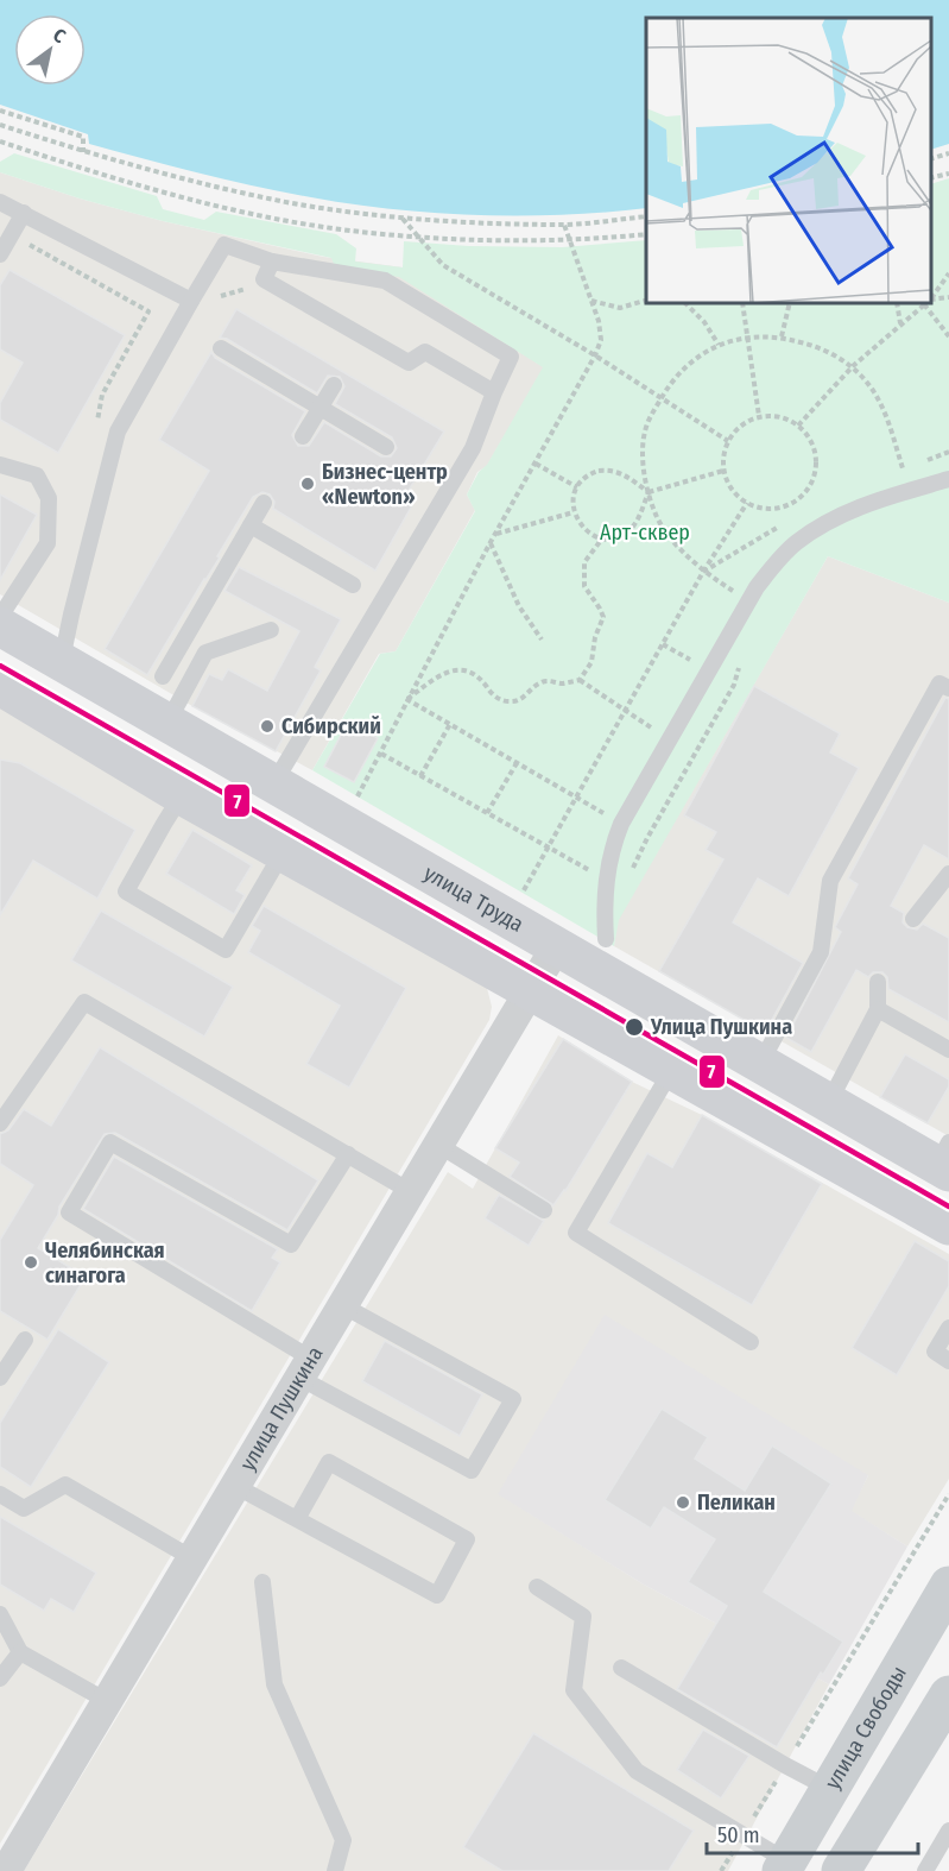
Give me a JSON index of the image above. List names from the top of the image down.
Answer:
{
  "streets": {
    "main road": ["улица Труда", "улица Свободы"],
    "street": ["улица Пушкина"]
  },
  "crossings": [
    ["улица Труда", "улица Пушкина"]
  ],
  "parks": ["Арт-сквер"],
  "places": [
    "Бизнес-центр «Newton»",
    "Сибирский",
    "Улица Пушкина",
    "Челябинская синагога",
    "Пеликан"
  ],
  "lines": ["transit line 7"],
  "scale_bar": "50 m",
  "north": "top right"
}
